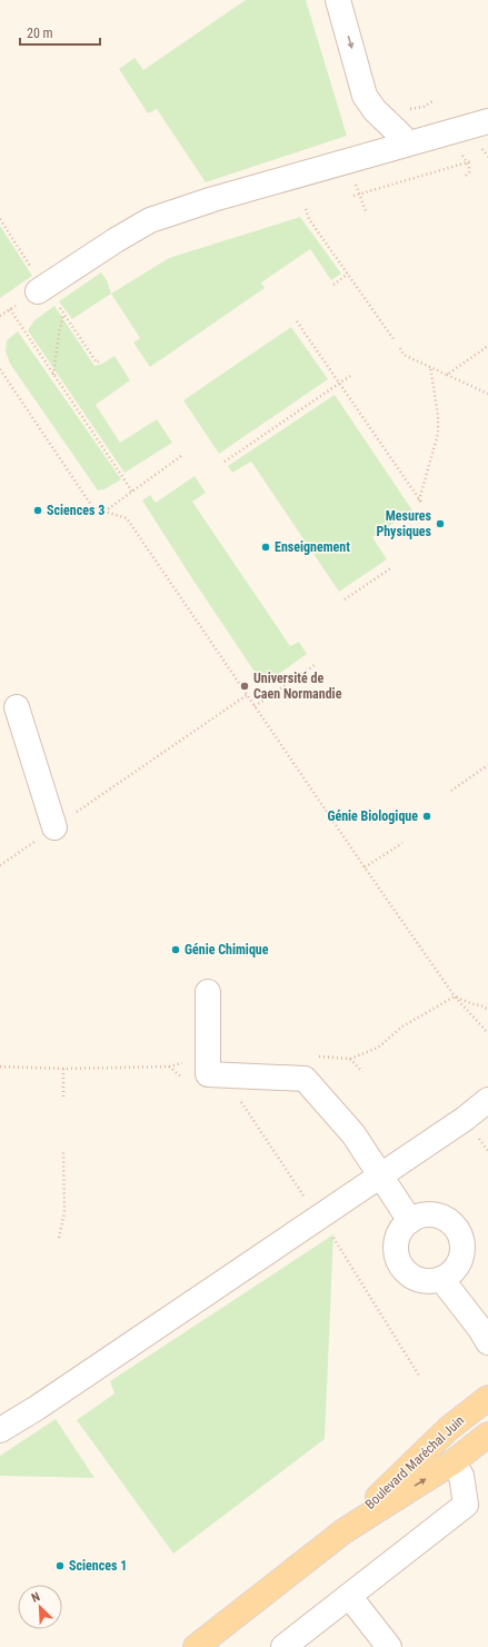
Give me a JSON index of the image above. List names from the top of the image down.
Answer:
{
  "streets": {
    "main road": ["Boulevard Maréchal Juin"]
  },
  "places": [
    "Sciences 3",
    "Mesures Physiques",
    "Enseignement",
    "Université de Caen Normandie",
    "Génie Biologique",
    "Génie Chimique",
    "Sciences 1"
  ],
  "scale_bar": "20 m",
  "north": "top left"
}
